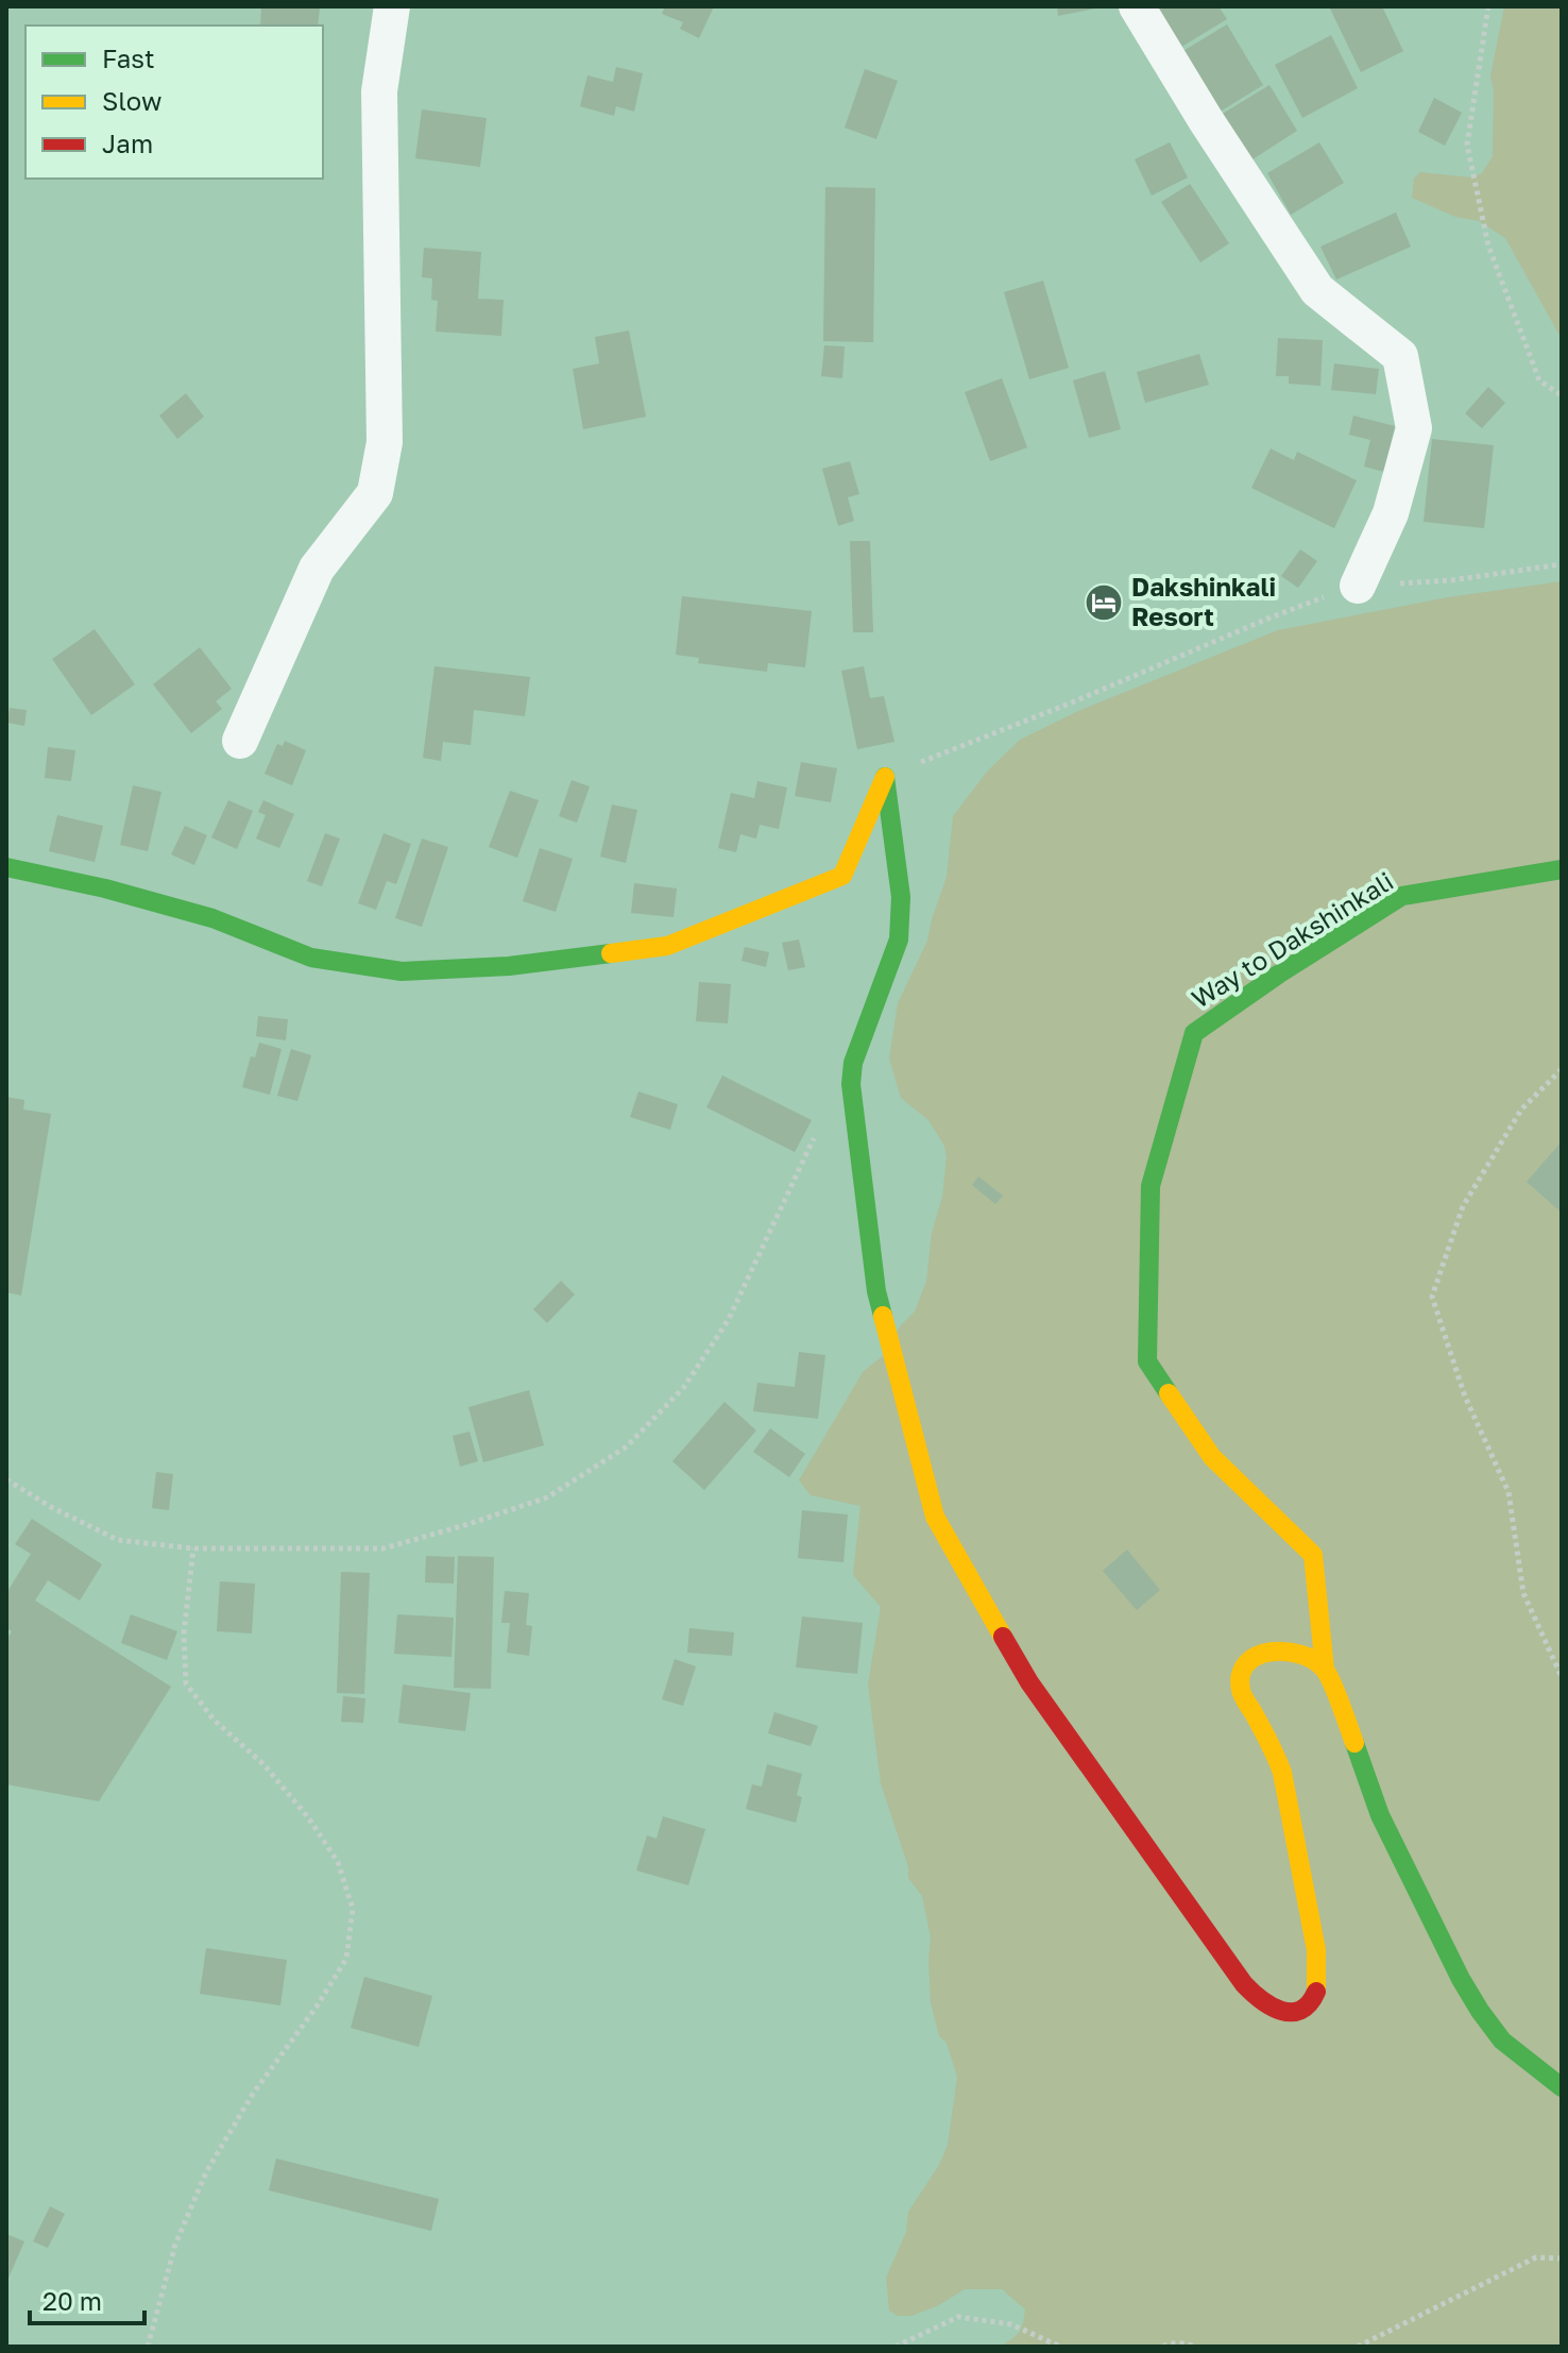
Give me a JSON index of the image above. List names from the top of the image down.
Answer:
{
  "streets": {
    "main road": ["Way to Dakshinkali"]
  },
  "places": {
    "hotel": ["Dakshinkali Resort"]
  },
  "legend": ["Fast", "Slow", "Jam"],
  "scale_bar": "20 m"
}
